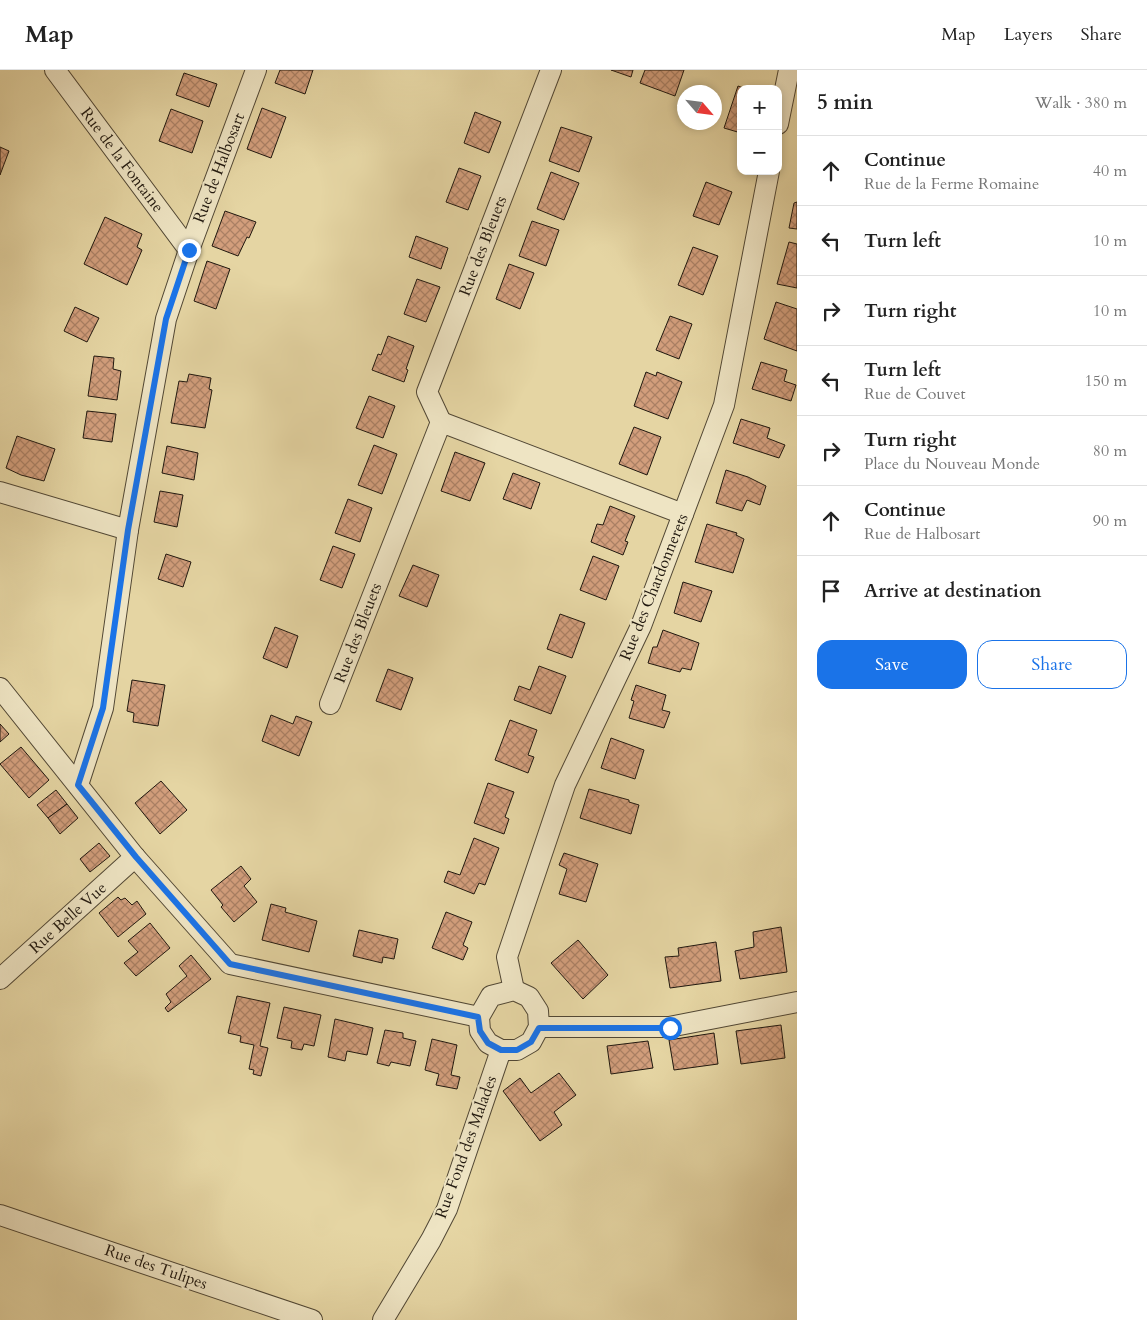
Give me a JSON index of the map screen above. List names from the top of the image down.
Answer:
{
  "streets": {
    "street": [
      "Rue de la Fontaine",
      "Rue de Halbosart",
      "Rue des Bleuets",
      "Rue des Chardonnerets",
      "Rue Belle Vue",
      "Rue Fond des Malades",
      "Rue des Tulipes"
    ]
  },
  "crossings": [
    ["Rue de la Fontaine", "Rue de Halbosart"],
    ["Rue des Chardonnerets", "Rue Fond des Malades"]
  ],
  "north": "bottom right",
  "page": {
    "header": "Map",
    "nav": ["Map", "Layers", "Share"],
    "heading": ["5 min", "Walk · 380 m"],
    "map_buttons": ["+", "−"],
    "list": [
      ["Continue", "Rue de la Ferme Romaine", "40 m"],
      ["Turn left", "10 m"],
      ["Turn right", "10 m"],
      ["Turn left", "Rue de Couvet", "150 m"],
      ["Turn right", "Place du Nouveau Monde", "80 m"],
      ["Continue", "Rue de Halbosart", "90 m"],
      "Arrive at destination"
    ],
    "buttons": ["Save", "Share"]
  }
}
